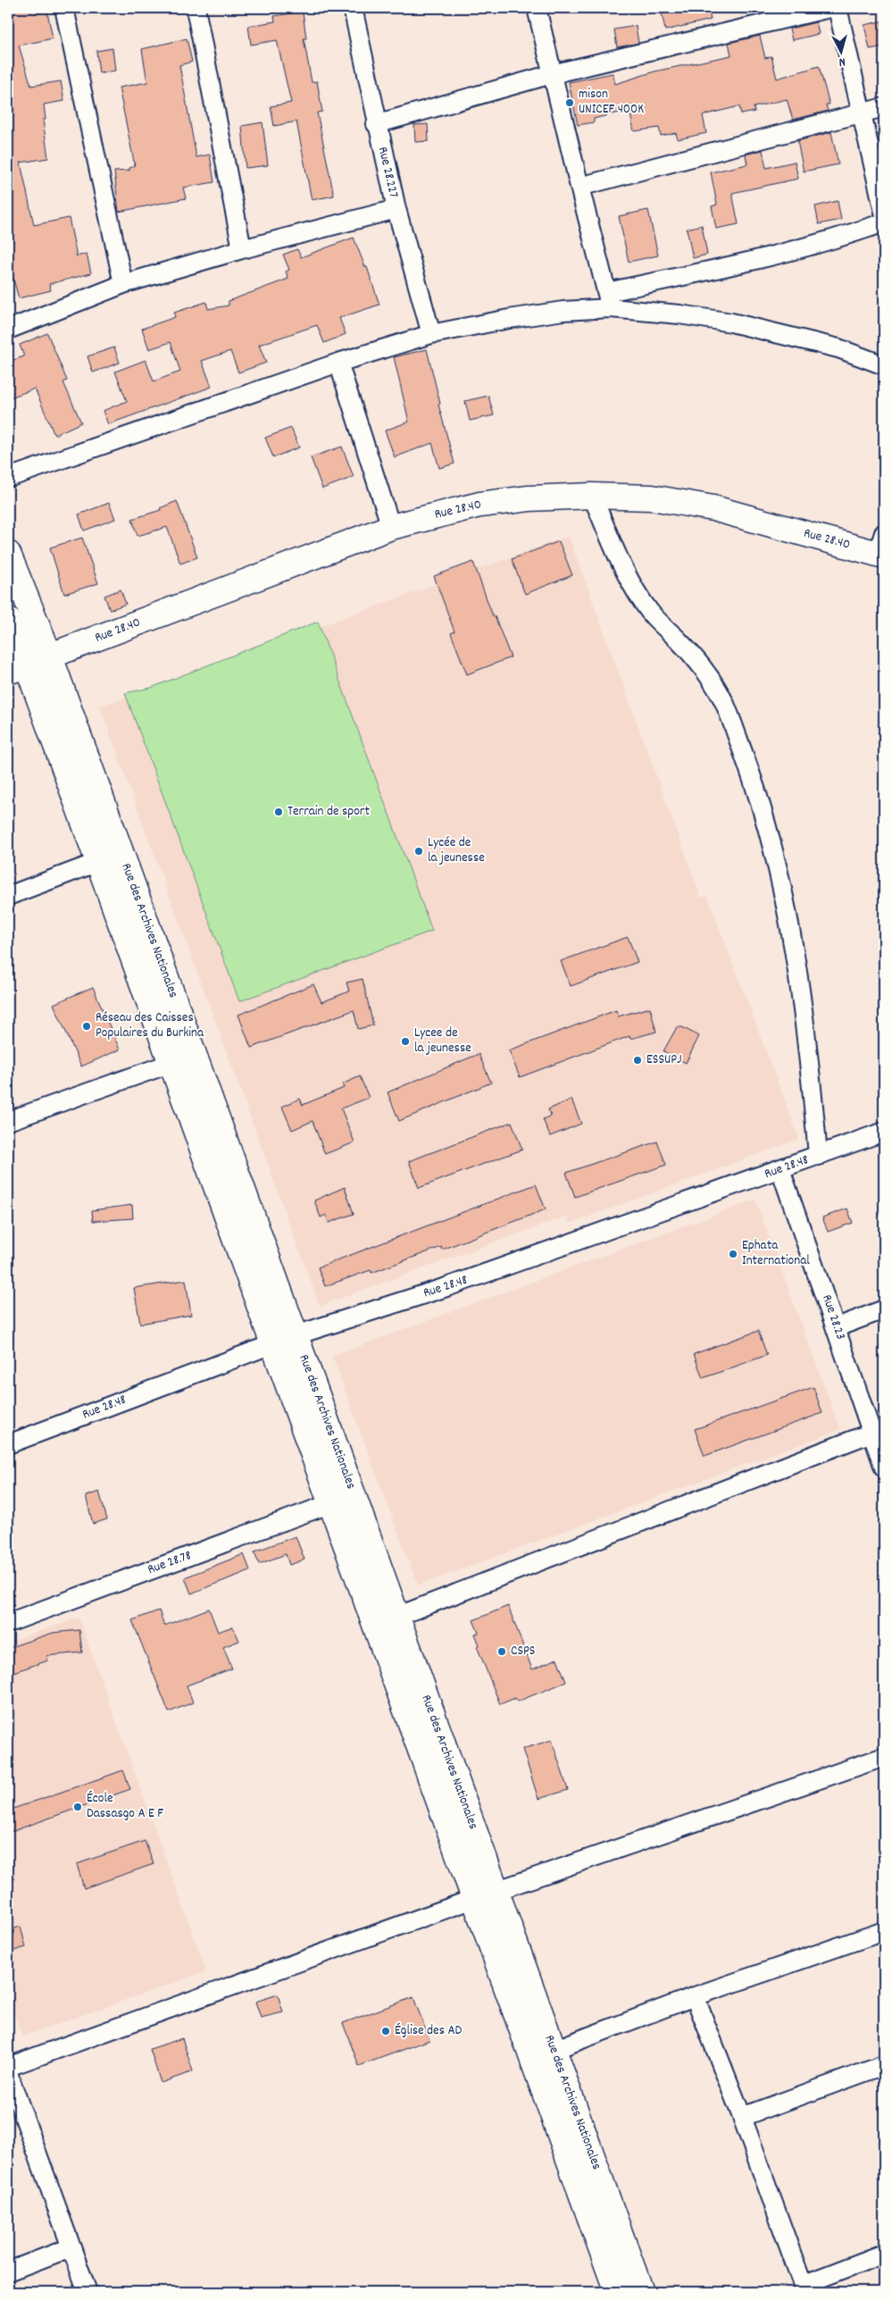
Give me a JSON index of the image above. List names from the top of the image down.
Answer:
{
  "streets": {
    "street": [
      "Rue 28.227",
      "Rue 28.40",
      "Rue des Archives Nationales",
      "Rue 28.48",
      "Rue 28.23",
      "Rue 28.78"
    ]
  },
  "crossings": [
    ["Rue 28.40", "Rue des Archives Nationales"],
    ["Rue des Archives Nationales", "Rue 28.48"],
    ["Rue des Archives Nationales", "Rue 28.78"],
    ["Rue 28.48", "Rue 28.23"]
  ],
  "places": [
    "mison UNICEF 400K",
    "Terrain de sport",
    "Lycée de la jeunesse",
    "Réseau des Caisses Populaires du Burkina",
    "Lycee de la jeunesse",
    "ESSUPJ",
    "Ephata International",
    "CSPS",
    "École Dassasgo A E F",
    "Église des AD"
  ],
  "north": "bottom"
}
